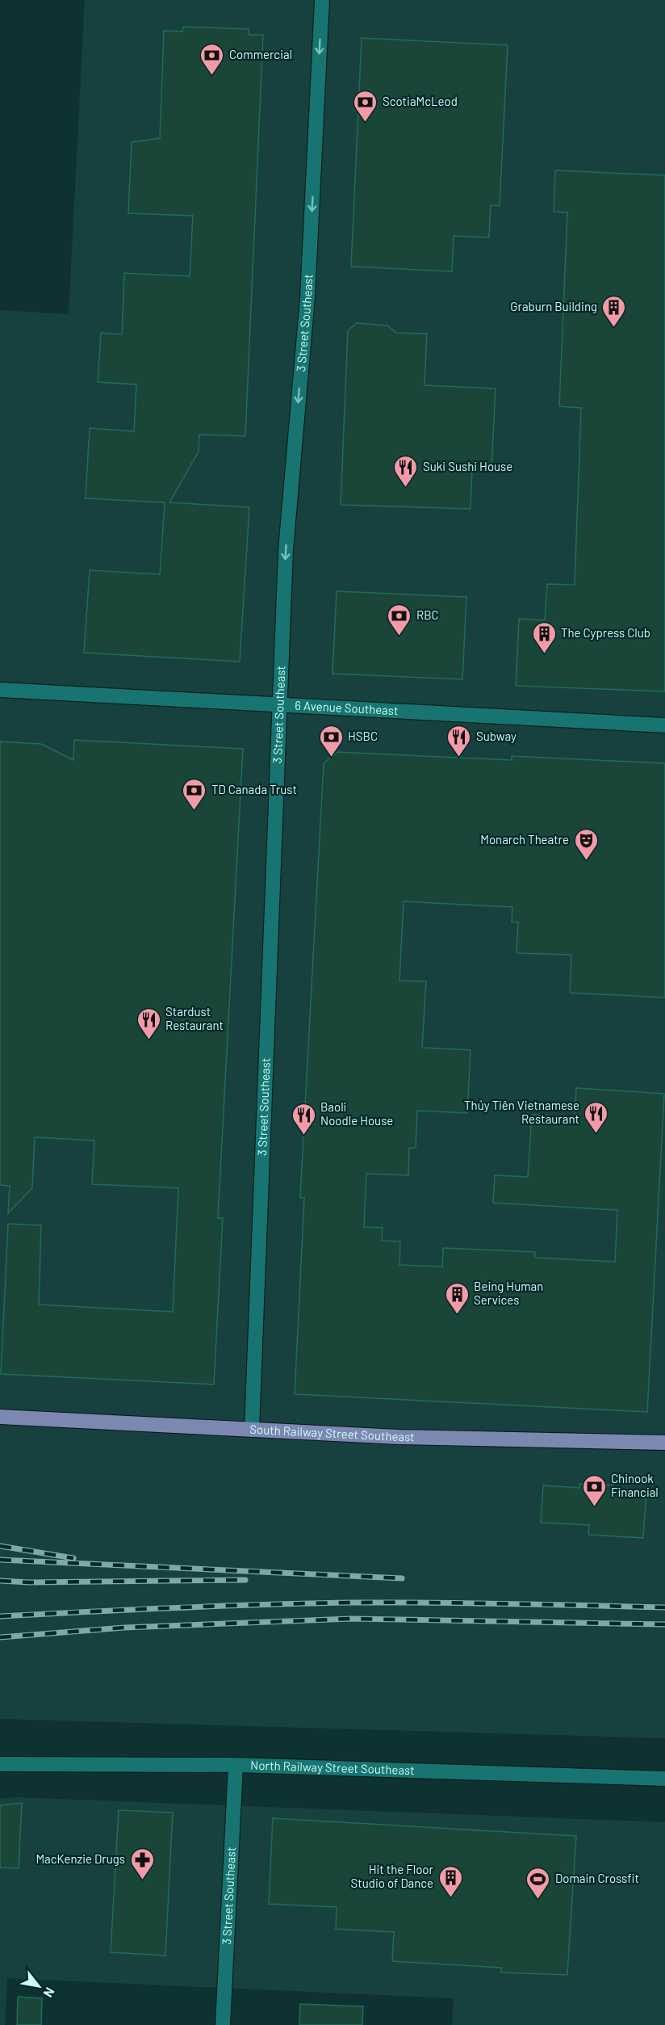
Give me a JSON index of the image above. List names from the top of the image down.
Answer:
{
  "streets": {
    "main road": ["South Railway Street Southeast"],
    "street": ["3 Street Southeast", "6 Avenue Southeast", "North Railway Street Southeast"]
  },
  "crossings": [
    ["3 Street Southeast", "6 Avenue Southeast"],
    ["3 Street Southeast", "South Railway Street Southeast"],
    ["3 Street Southeast", "North Railway Street Southeast"]
  ],
  "one_way": ["3 Street Southeast"],
  "places": {
    "bank": [
      "Commercial",
      "ScotiaMcLeod",
      "RBC",
      "HSBC",
      "TD Canada Trust",
      "Chinook Financial"
    ],
    "building": [
      "Graburn Building",
      "The Cypress Club",
      "Being Human Services",
      "Hit the Floor Studio of Dance"
    ],
    "restaurant": [
      "Suki Sushi House",
      "Subway",
      "Stardust Restaurant",
      "Thủy Tiên Vietnamese Restaurant",
      "Baoli Noodle House"
    ],
    "theatre": ["Monarch Theatre"],
    "pharmacy": ["MacKenzie Drugs"],
    "sports": ["Domain Crossfit"]
  },
  "north": "bottom right"
}
